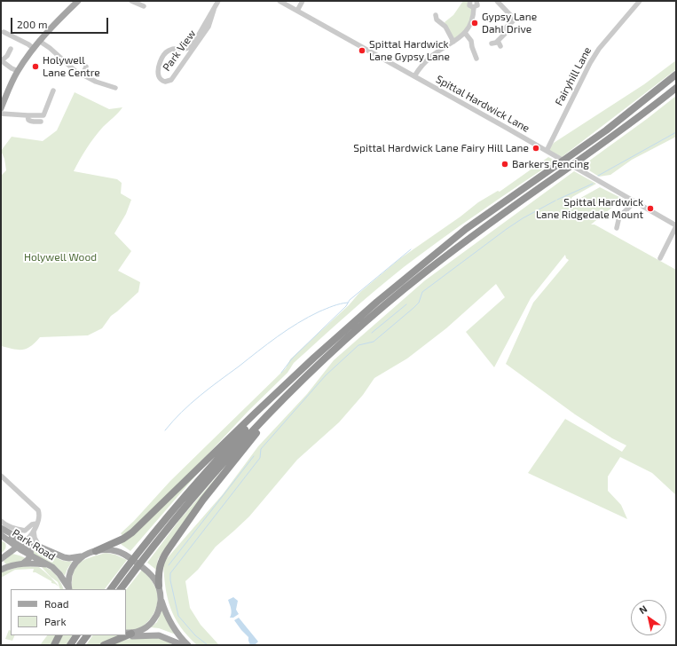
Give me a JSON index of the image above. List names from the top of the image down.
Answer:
{
  "streets": {
    "main road": ["Park Road"],
    "street": ["Park View", "Fairyhill Lane", "Spittal Hardwick Lane"]
  },
  "crossings": [
    ["Fairyhill Lane", "Spittal Hardwick Lane"]
  ],
  "parks": ["Holywell Wood"],
  "places": [
    "Gypsy Lane Dahl Drive",
    "Spittal Hardwick Lane Gypsy Lane",
    "Holywell Lane Centre",
    "Spittal Hardwick Lane Fairy Hill Lane",
    "Barkers Fencing",
    "Spittal Hardwick Lane Ridgedale Mount"
  ],
  "legend": ["Road", "Park"],
  "scale_bar": "200 m",
  "north": "top left"
}
